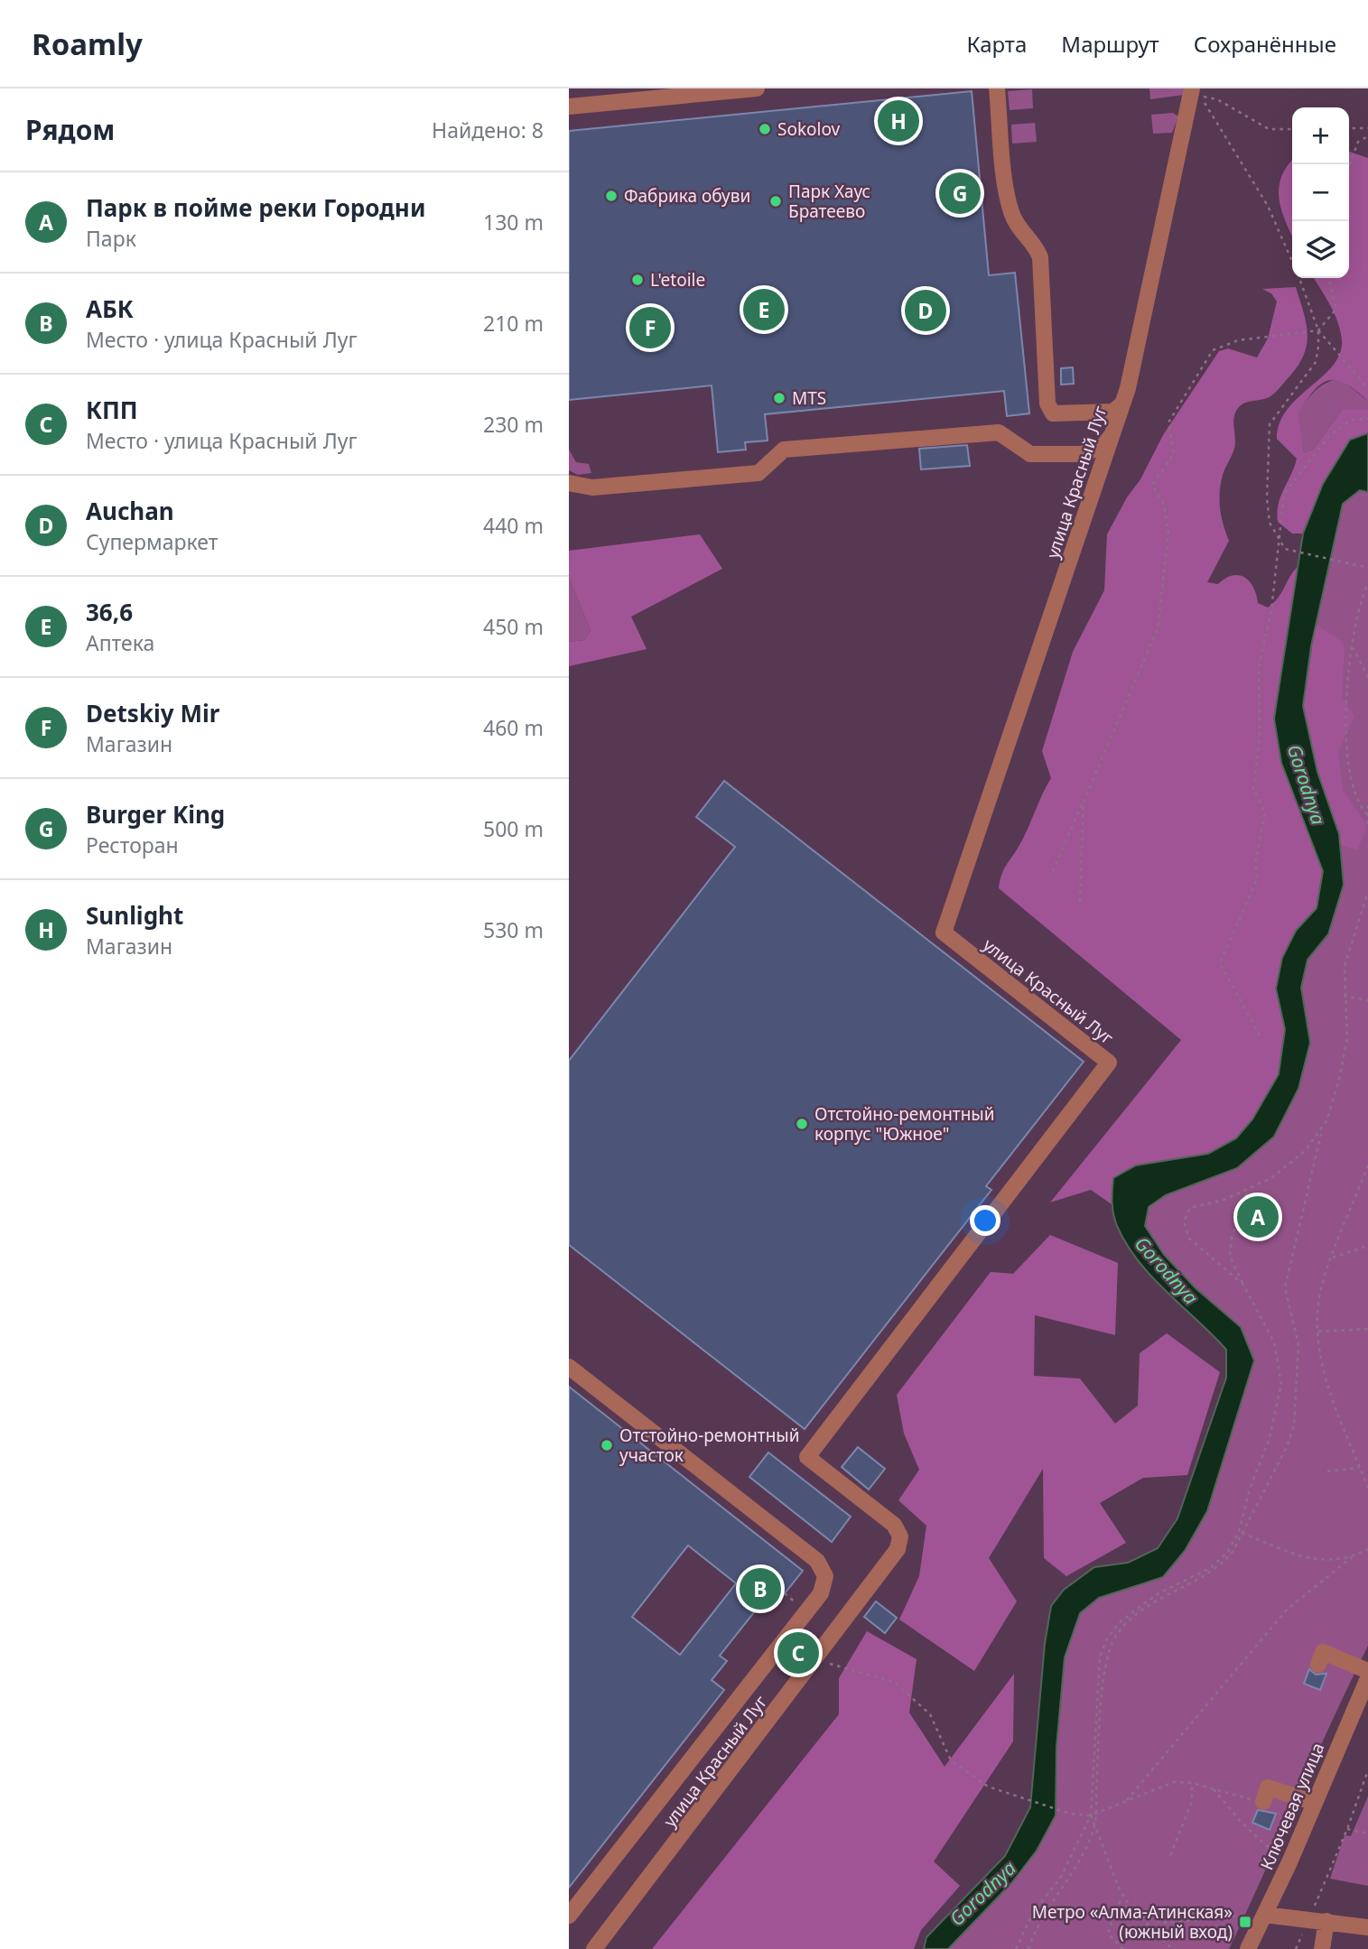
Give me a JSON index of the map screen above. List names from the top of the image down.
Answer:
{
  "streets": {
    "street": ["улица Красный Луг", "Ключевая улица"]
  },
  "water": ["Gorodnya"],
  "places": {
    "other": [
      "Sokolov",
      "Фабрика обуви",
      "Парк Хаус Братеево",
      "L'etoile",
      "MTS",
      "Отстойно-ремонтный корпус \"Южное\"",
      "Отстойно-ремонтный участок"
    ],
    "transit": ["Метро «Алма-Атинская» (южный вход)"]
  },
  "page": {
    "header": "Roamly",
    "nav": ["Карта", "Маршрут", "Сохранённые"],
    "heading": ["Рядом", "Найдено: 8"],
    "pins": [
      "H",
      "G",
      "E",
      "D",
      "F",
      "A",
      "B",
      "C"
    ],
    "map_buttons": ["+", "−"],
    "list": [
      {
        "mark": "A",
        "name": "Парк в пойме реки Городни",
        "note": "Парк",
        "value": "130 m"
      },
      {
        "mark": "B",
        "name": "АБК",
        "note": "Место · улица Красный Луг",
        "value": "210 m"
      },
      {
        "mark": "C",
        "name": "КПП",
        "note": "Место · улица Красный Луг",
        "value": "230 m"
      },
      {
        "mark": "D",
        "name": "Auchan",
        "note": "Супермаркет",
        "value": "440 m"
      },
      {
        "mark": "E",
        "name": "36,6",
        "note": "Аптека",
        "value": "450 m"
      },
      {
        "mark": "F",
        "name": "Detskiy Mir",
        "note": "Магазин",
        "value": "460 m"
      },
      {
        "mark": "G",
        "name": "Burger King",
        "note": "Ресторан",
        "value": "500 m"
      },
      {
        "mark": "H",
        "name": "Sunlight",
        "note": "Магазин",
        "value": "530 m"
      }
    ]
  }
}
